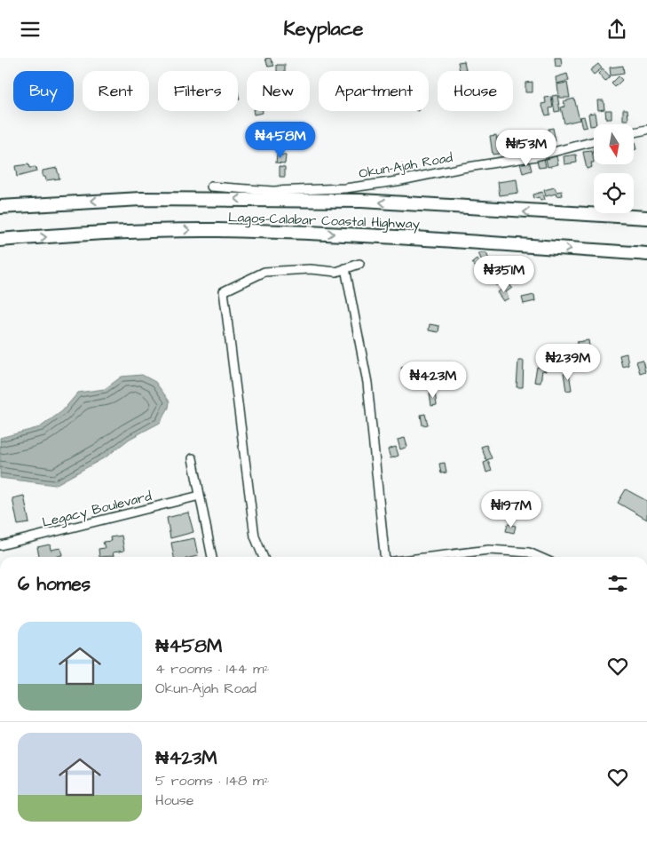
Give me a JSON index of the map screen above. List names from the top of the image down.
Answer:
{
  "streets": {
    "highway": ["Lagos-Calabar Coastal Highway"],
    "street": ["Okun-Ajah Road", "Legacy Boulevard"]
  },
  "north": "bottom",
  "page": {
    "header": "Keyplace",
    "chip": [
      "Buy",
      "Rent",
      "Filters",
      "New",
      "Apartment",
      "House"
    ],
    "price": [
      "₦458M",
      "₦153M",
      "₦351M",
      "₦239M",
      "₦423M",
      "₦197M"
    ],
    "heading": "6 homes",
    "list": [
      {
        "name": "₦458M",
        "note": "4 rooms · 144 m² · Okun-Ajah Road"
      },
      {
        "name": "₦423M",
        "note": "5 rooms · 148 m² · House"
      }
    ]
  }
}
